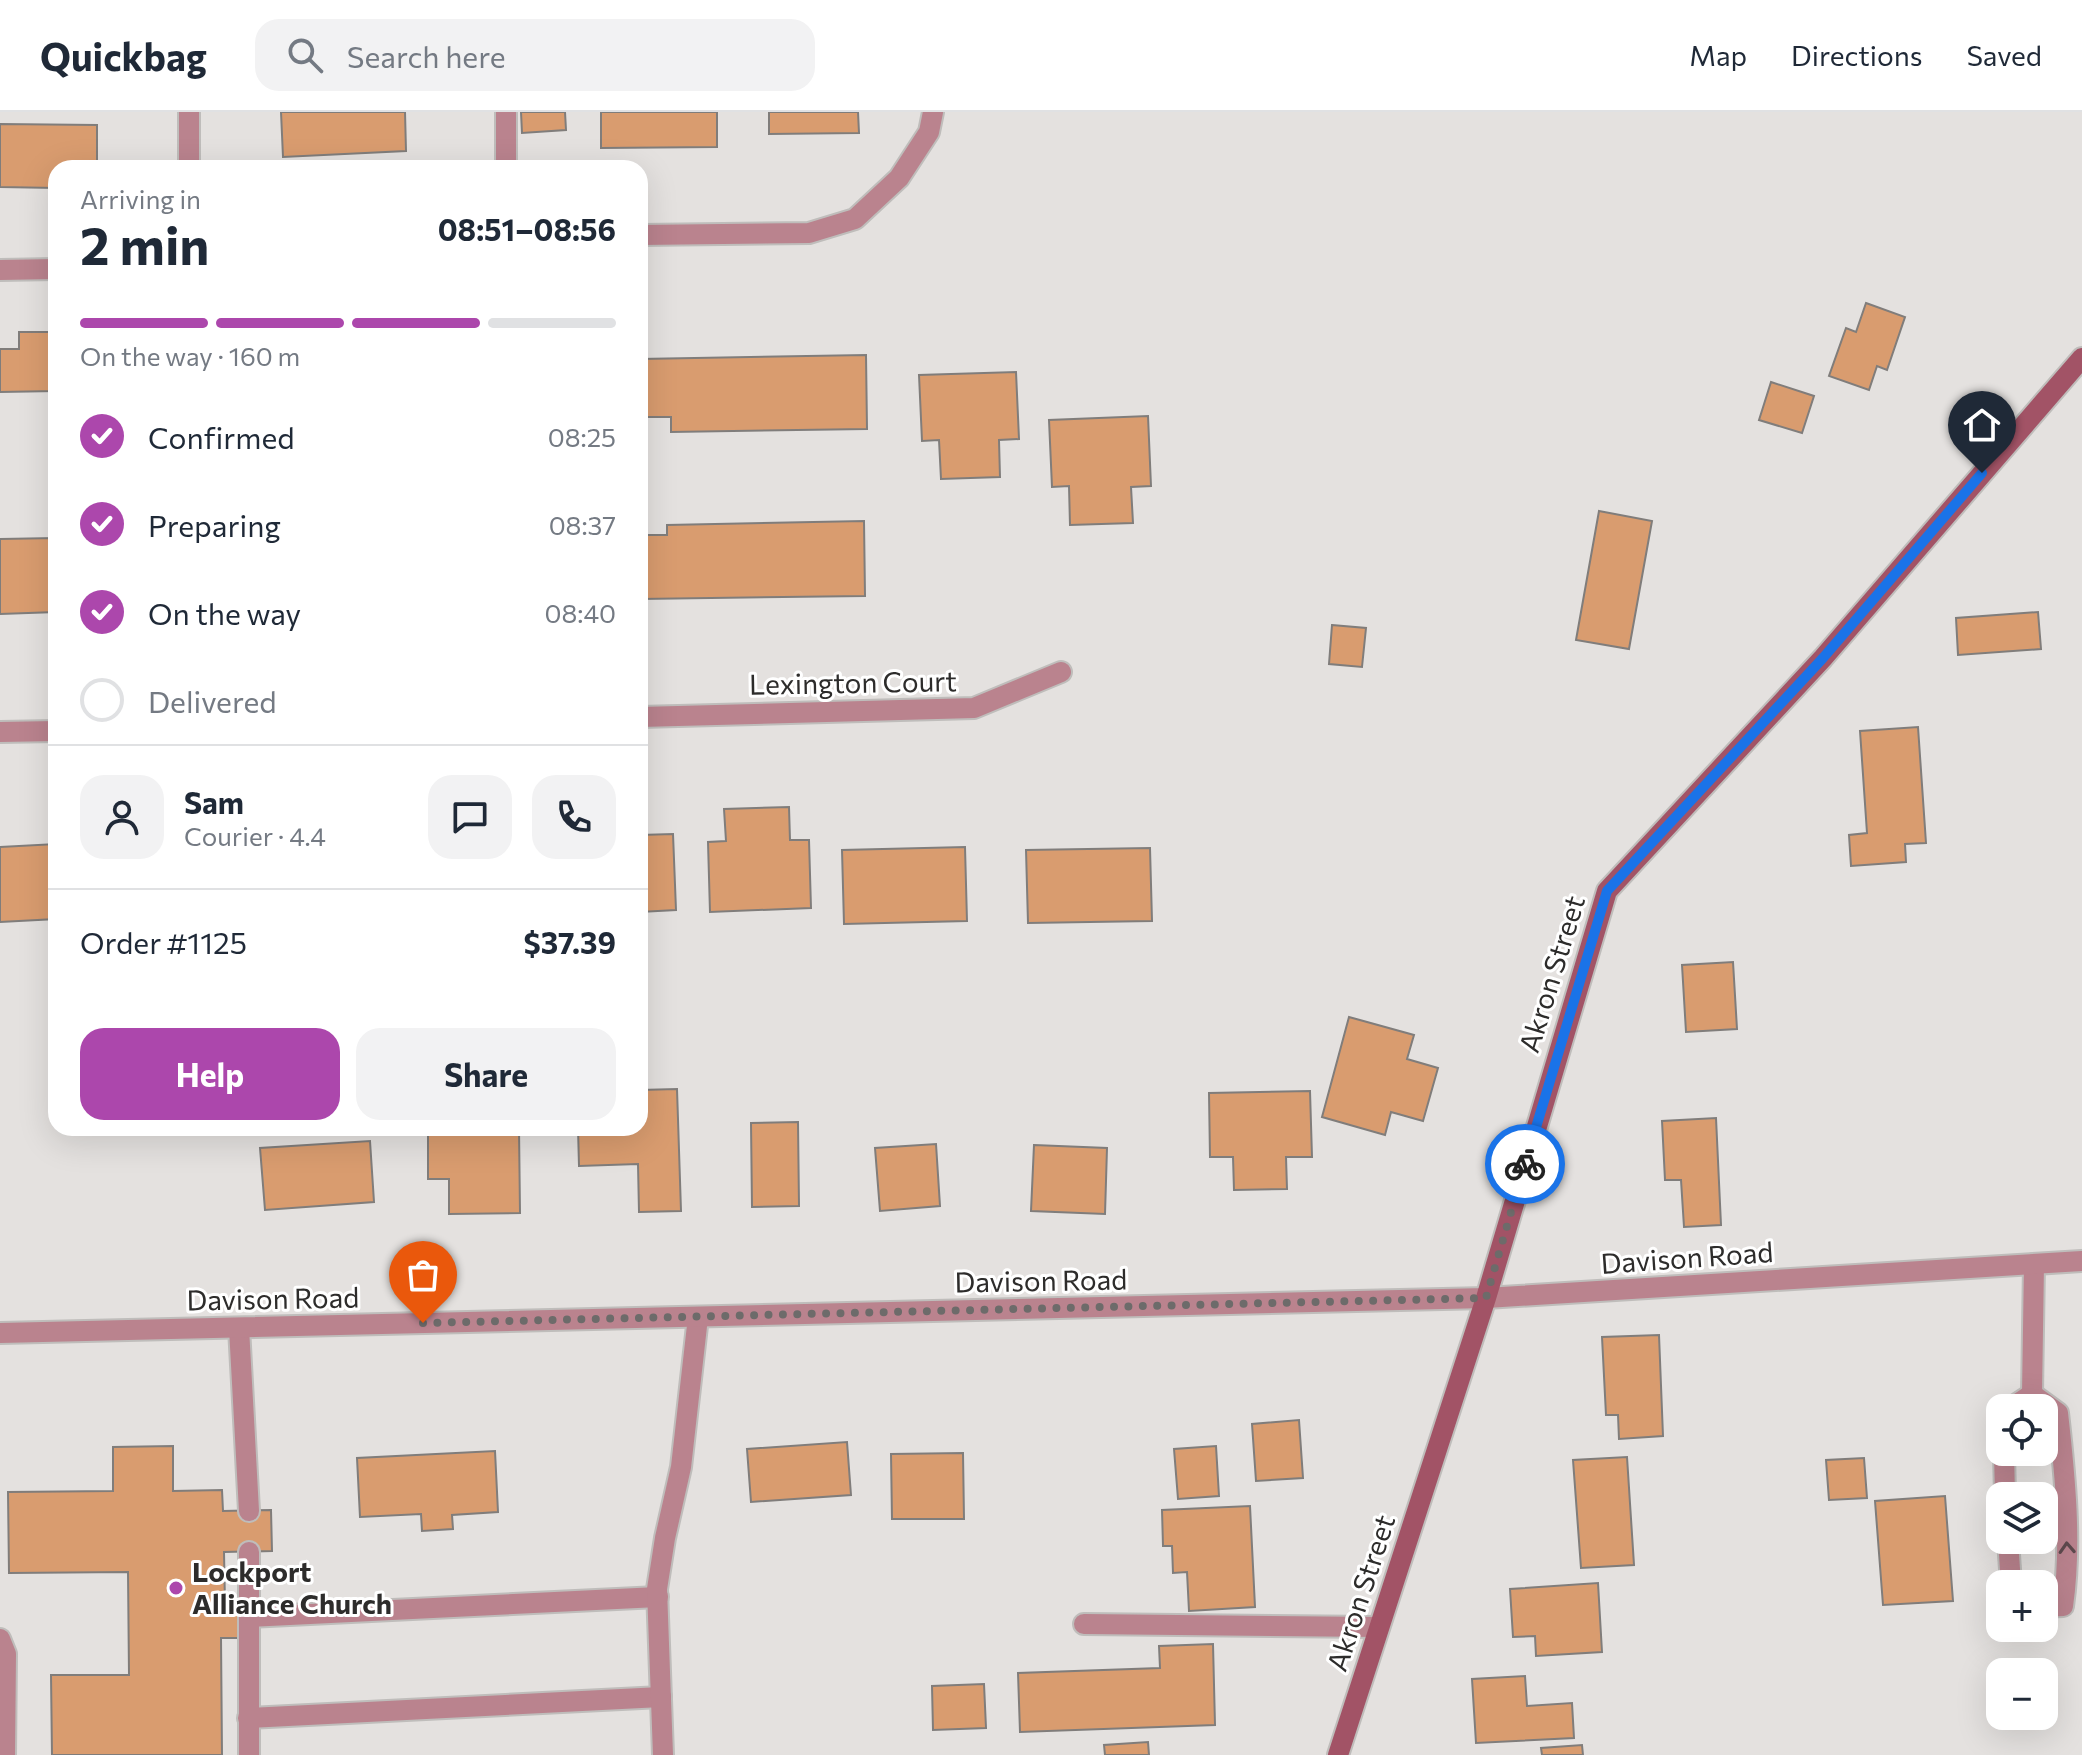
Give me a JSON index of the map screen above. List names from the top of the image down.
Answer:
{
  "streets": {
    "main road": ["Akron Street"],
    "street": ["Lexington Court", "Davison Road"]
  },
  "crossings": [
    ["Akron Street", "Davison Road"]
  ],
  "places": ["Lockport Alliance Church"],
  "page": {
    "header": "Quickbag",
    "search": "Search here",
    "nav": ["Map", "Directions", "Saved"],
    "heading": ["2 min", "Arriving in", "08:51–08:56"],
    "panel": [
      "Sam",
      "Courier · 4.4",
      "Order #1125",
      "$37.39"
    ],
    "bar": "On the way · 160 m",
    "list": [
      ["Confirmed", "08:25"],
      ["Preparing", "08:37"],
      ["On the way", "08:40"],
      "Delivered"
    ],
    "buttons": ["Help", "Share"],
    "map_buttons": ["+", "−"]
  }
}
